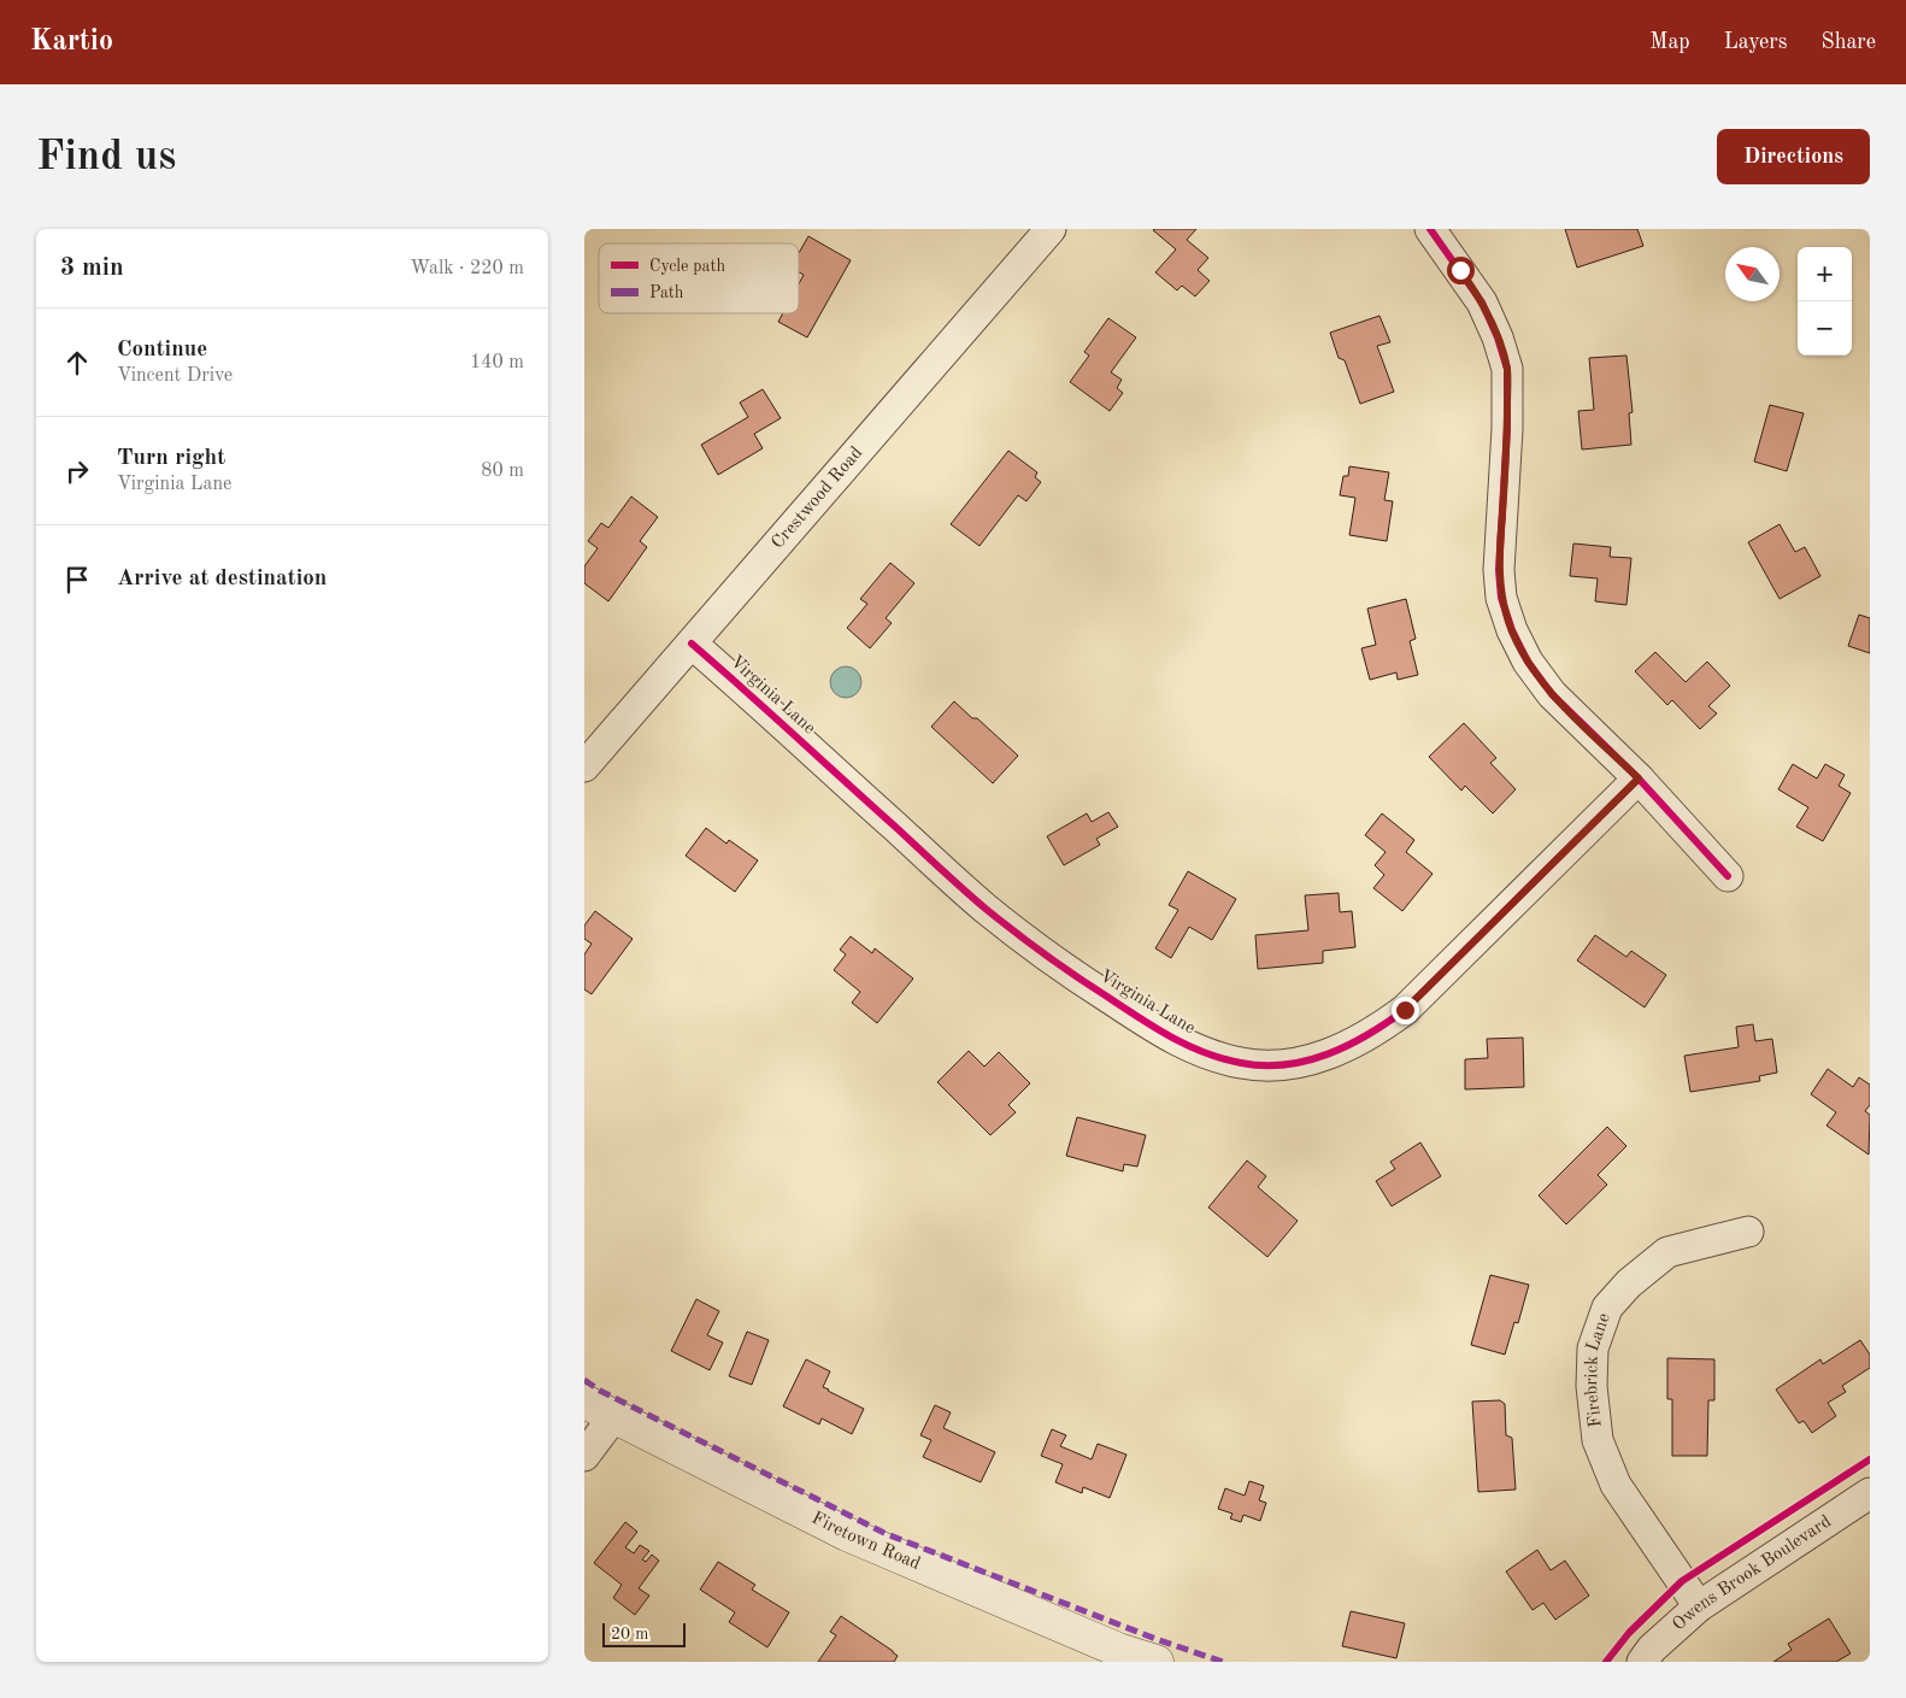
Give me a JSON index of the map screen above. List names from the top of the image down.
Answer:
{
  "streets": {
    "street": [
      "Crestwood Road",
      "Virginia Lane",
      "Firebrick Lane",
      "Firetown Road",
      "Owens Brook Boulevard"
    ]
  },
  "crossings": [
    ["Crestwood Road", "Virginia Lane"],
    ["Firebrick Lane", "Owens Brook Boulevard"]
  ],
  "legend": ["Cycle path", "Path"],
  "scale_bar": "20 m",
  "north": "top left",
  "page": {
    "header": "Kartio",
    "nav": ["Map", "Layers", "Share"],
    "buttons": "Directions",
    "title": "Find us",
    "heading": ["3 min", "Walk · 220 m"],
    "map_buttons": ["+", "−"],
    "list": [
      ["Continue", "Vincent Drive", "140 m"],
      ["Turn right", "Virginia Lane", "80 m"],
      "Arrive at destination"
    ],
    "scale": "20 m"
  }
}
